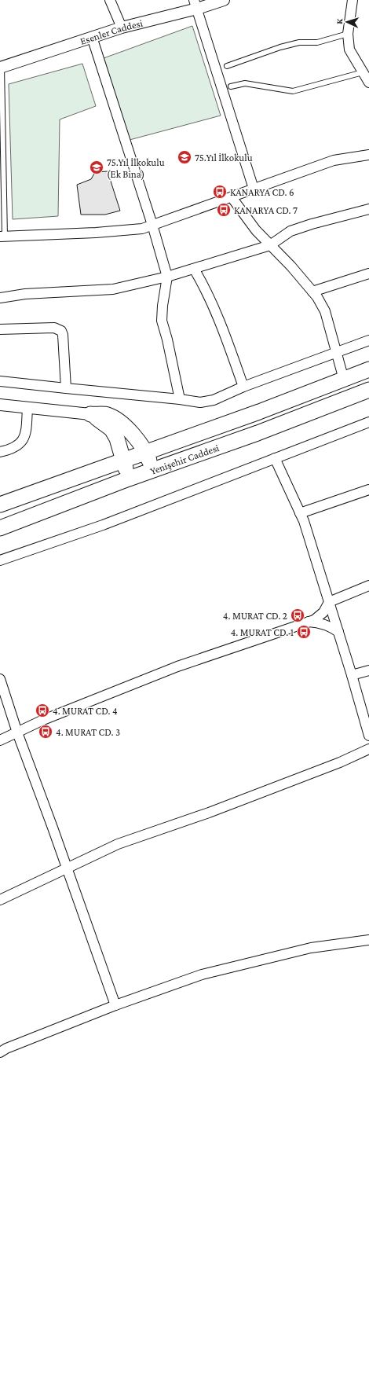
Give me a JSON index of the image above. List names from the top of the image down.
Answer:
{
  "streets": {
    "highway": ["Yenişehir Caddesi"],
    "street": ["Esenler Caddesi"]
  },
  "places": {
    "school or university": ["75.Yıl İlkokulu", "75.Yıl İlkokulu (Ek Bina)"],
    "bus stop": [
      "KANARYA CD. 6",
      "KANARYA CD. 7",
      "4. MURAT CD. 2",
      "4. MURAT CD. 1",
      "4. MURAT CD. 4",
      "4. MURAT CD. 3"
    ]
  },
  "north": "left"
}
